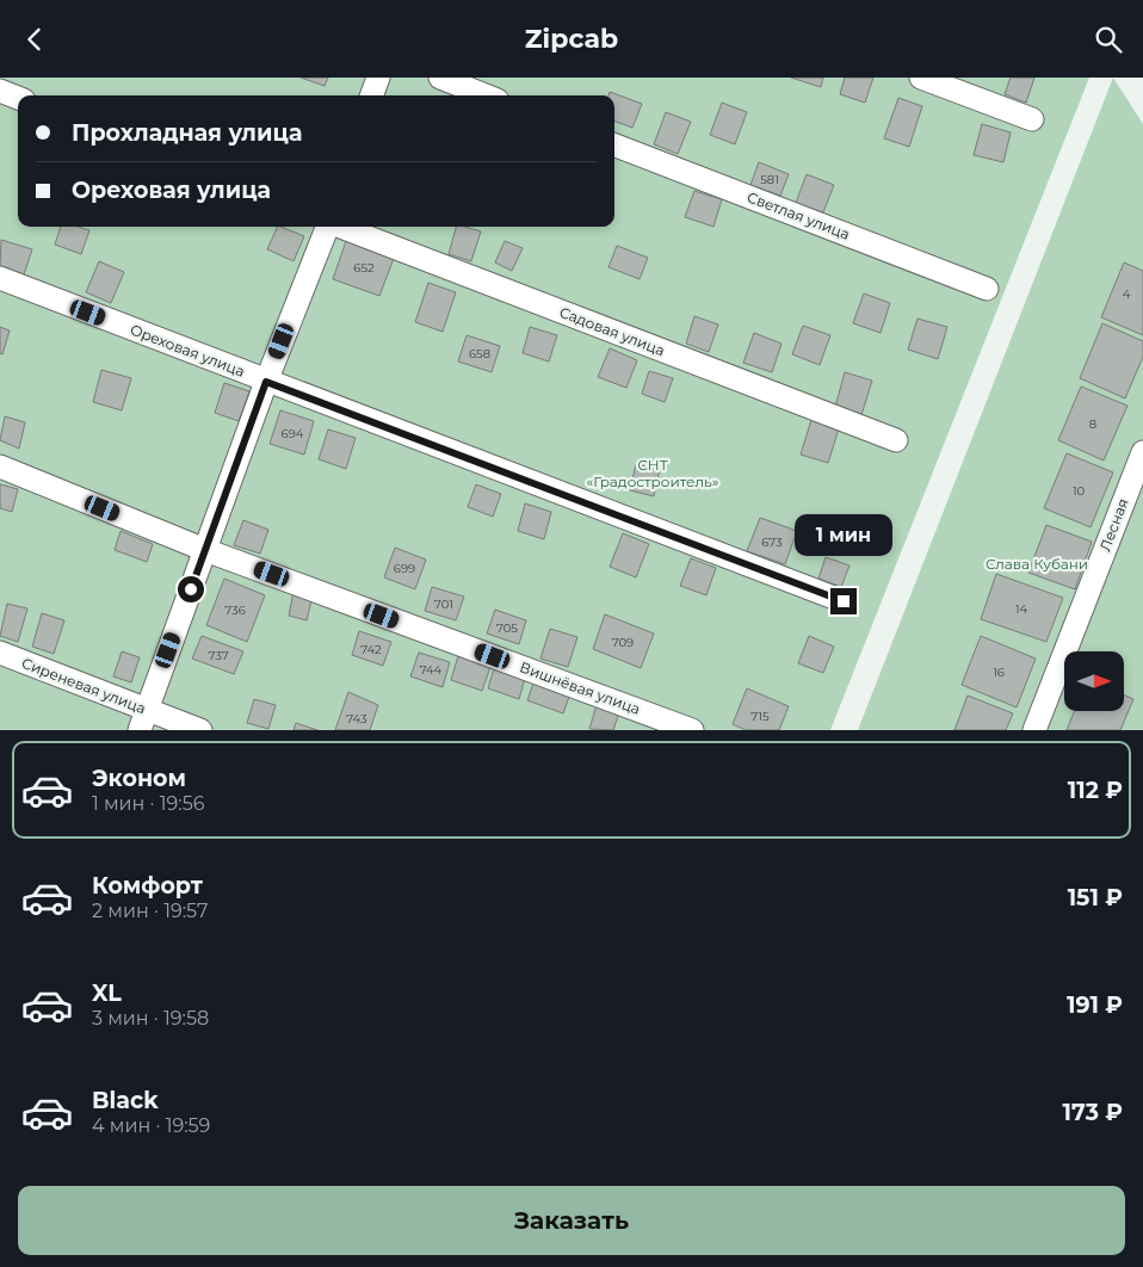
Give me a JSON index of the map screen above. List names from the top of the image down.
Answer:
{
  "streets": {
    "street": [
      "Светлая улица",
      "Садовая улица",
      "Ореховая улица",
      "Лесная",
      "Сиреневая улица",
      "Вишнёвая улица"
    ]
  },
  "parks": ["СНТ «Градостроитель»", "Слава Кубани"],
  "house_numbers": [
    "581",
    "652",
    "4",
    "658",
    "8",
    "694",
    "10",
    "673",
    "699",
    "701",
    "14",
    "736",
    "705",
    "709",
    "742",
    "737",
    "744",
    "16",
    "715",
    "743"
  ],
  "north": "right",
  "page": {
    "header": "Zipcab",
    "banner": ["Прохладная улица", "Ореховая улица"],
    "bubble": "1 мин",
    "list": [
      {
        "name": "Эконом",
        "note": "1 мин · 19:56",
        "value": "112 ₽"
      },
      {
        "name": "Комфорт",
        "note": "2 мин · 19:57",
        "value": "151 ₽"
      },
      {
        "name": "XL",
        "note": "3 мин · 19:58",
        "value": "191 ₽"
      },
      {
        "name": "Black",
        "note": "4 мин · 19:59",
        "value": "173 ₽"
      }
    ],
    "buttons": "Заказать"
  }
}
